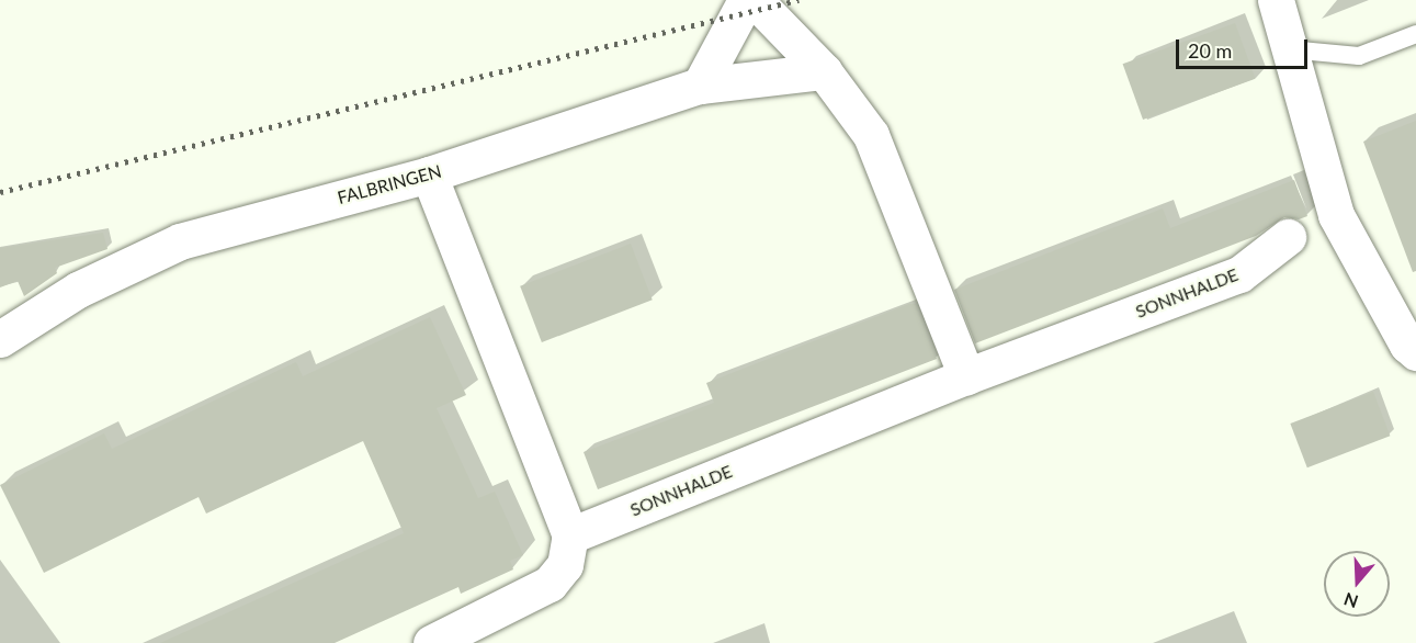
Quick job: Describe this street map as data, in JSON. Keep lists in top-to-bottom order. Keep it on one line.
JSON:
{"streets":{"street":["FALBRINGEN","SONNHALDE"]},"scale_bar":"20 m","north":"bottom"}
